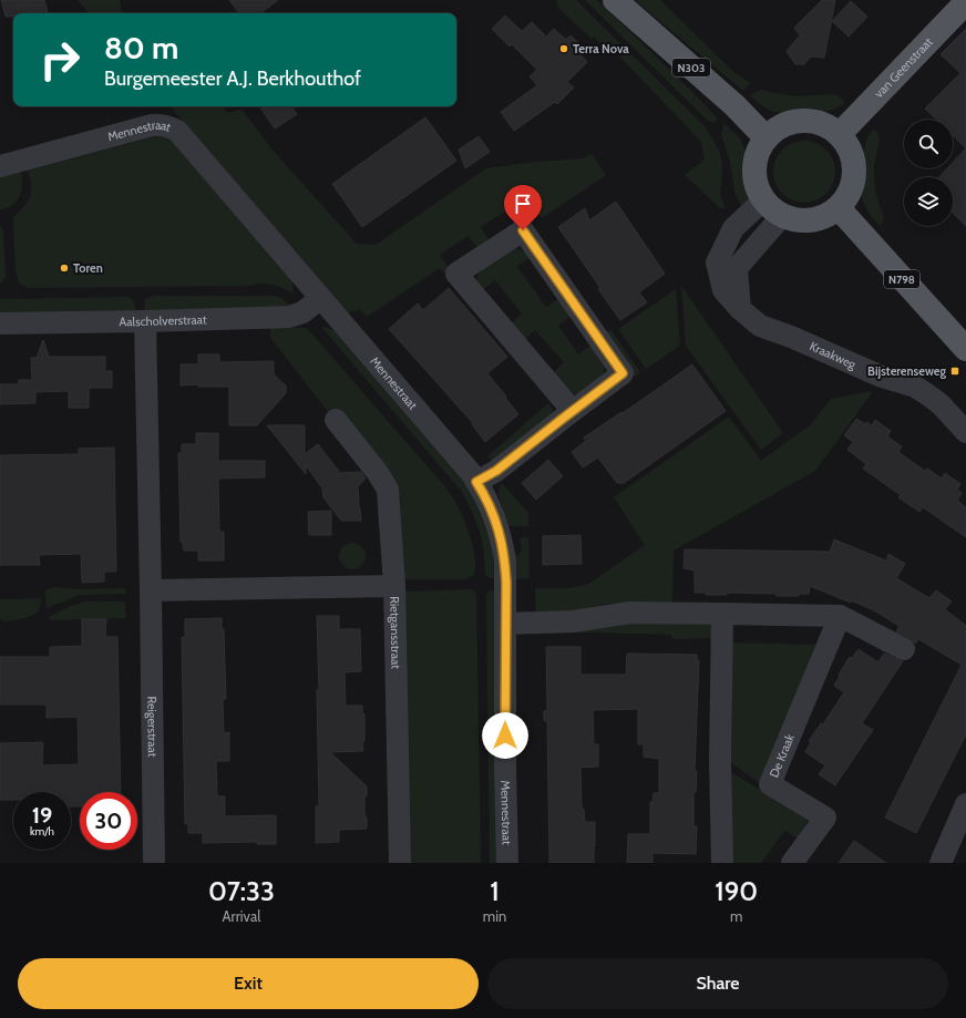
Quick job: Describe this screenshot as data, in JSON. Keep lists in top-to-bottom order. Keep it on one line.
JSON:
{"streets":{"main road":["N303","van Geenstraat","N798"],"street":["Mennestraat","Aalscholverstraat","Kraakweg","Rietgansstraat","Reigerstraat","De Kraak"]},"crossings":[["N303","van Geenstraat"],["N303","N798"],["N303","Kraakweg"],["van Geenstraat","N798"],["van Geenstraat","Kraakweg"],["Mennestraat","Aalscholverstraat"],["N798","Kraakweg"],["Aalscholverstraat","Reigerstraat"]],"places":{"other":["Terra Nova","Toren"],"transit":["Bijsterenseweg"]},"page":{"turn":["80 m","Burgemeester A.J. Berkhouthof"],"speed":"19 km/h","limit":"30","eta":["07:33","Arrival","1","min","190","m"],"buttons":["Exit","Share"]}}
